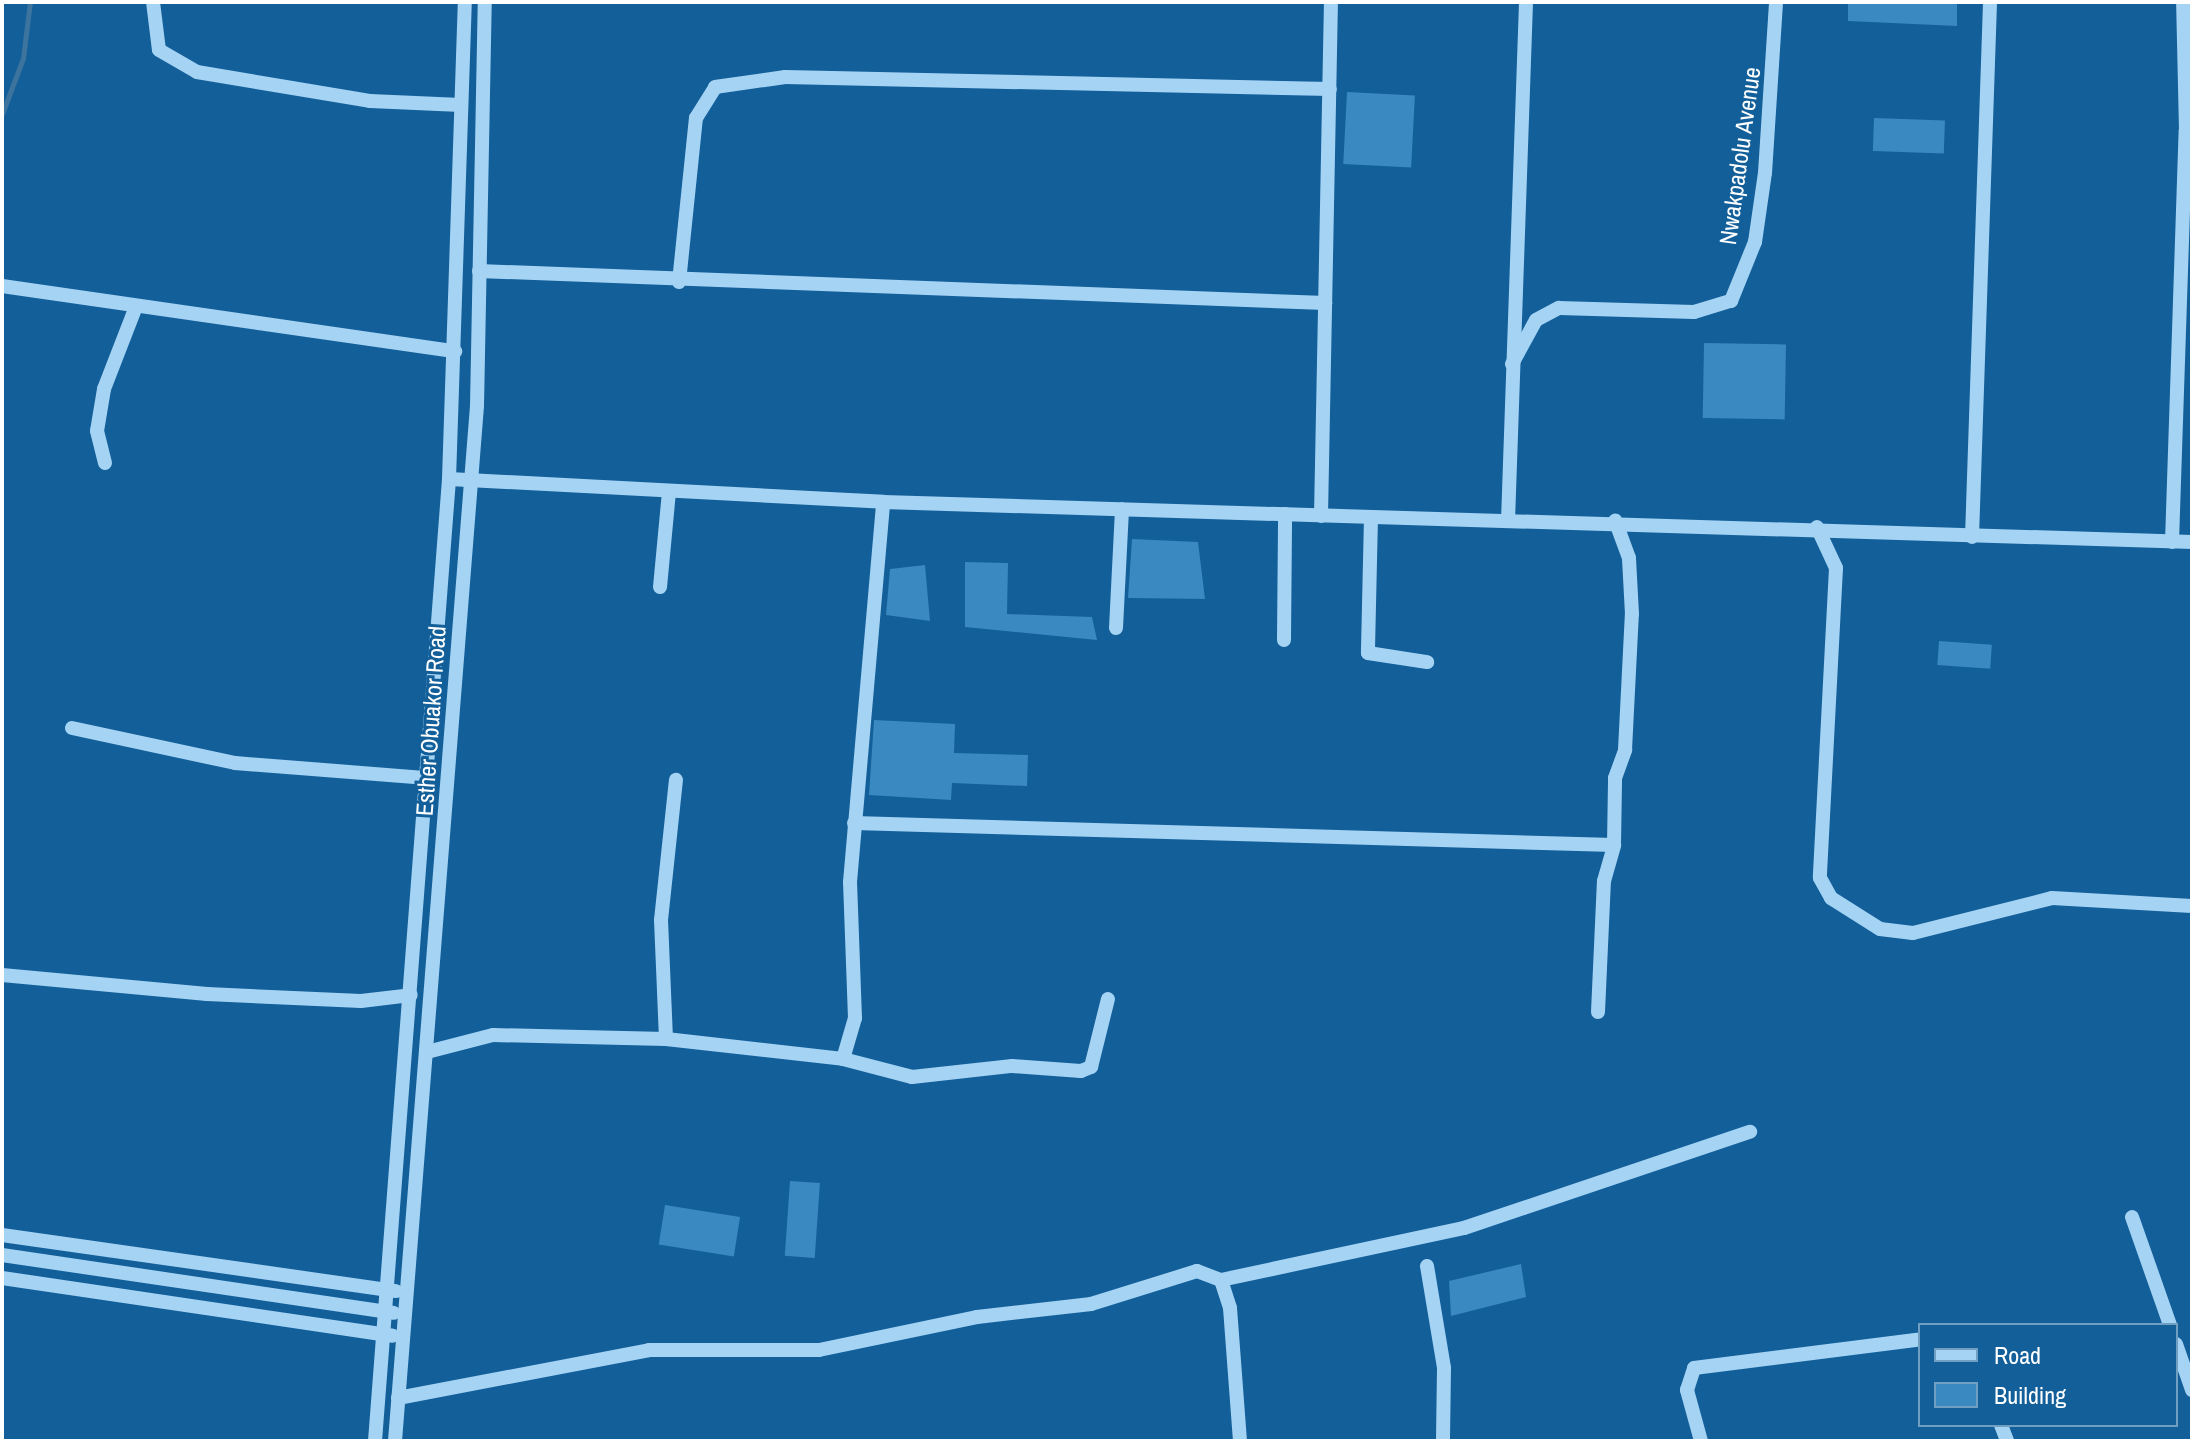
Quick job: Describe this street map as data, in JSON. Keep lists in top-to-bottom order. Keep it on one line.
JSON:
{"streets":{"street":["Nwakpadolu Avenue","Esther Obuakor Road"]},"legend":["Road","Building"]}
